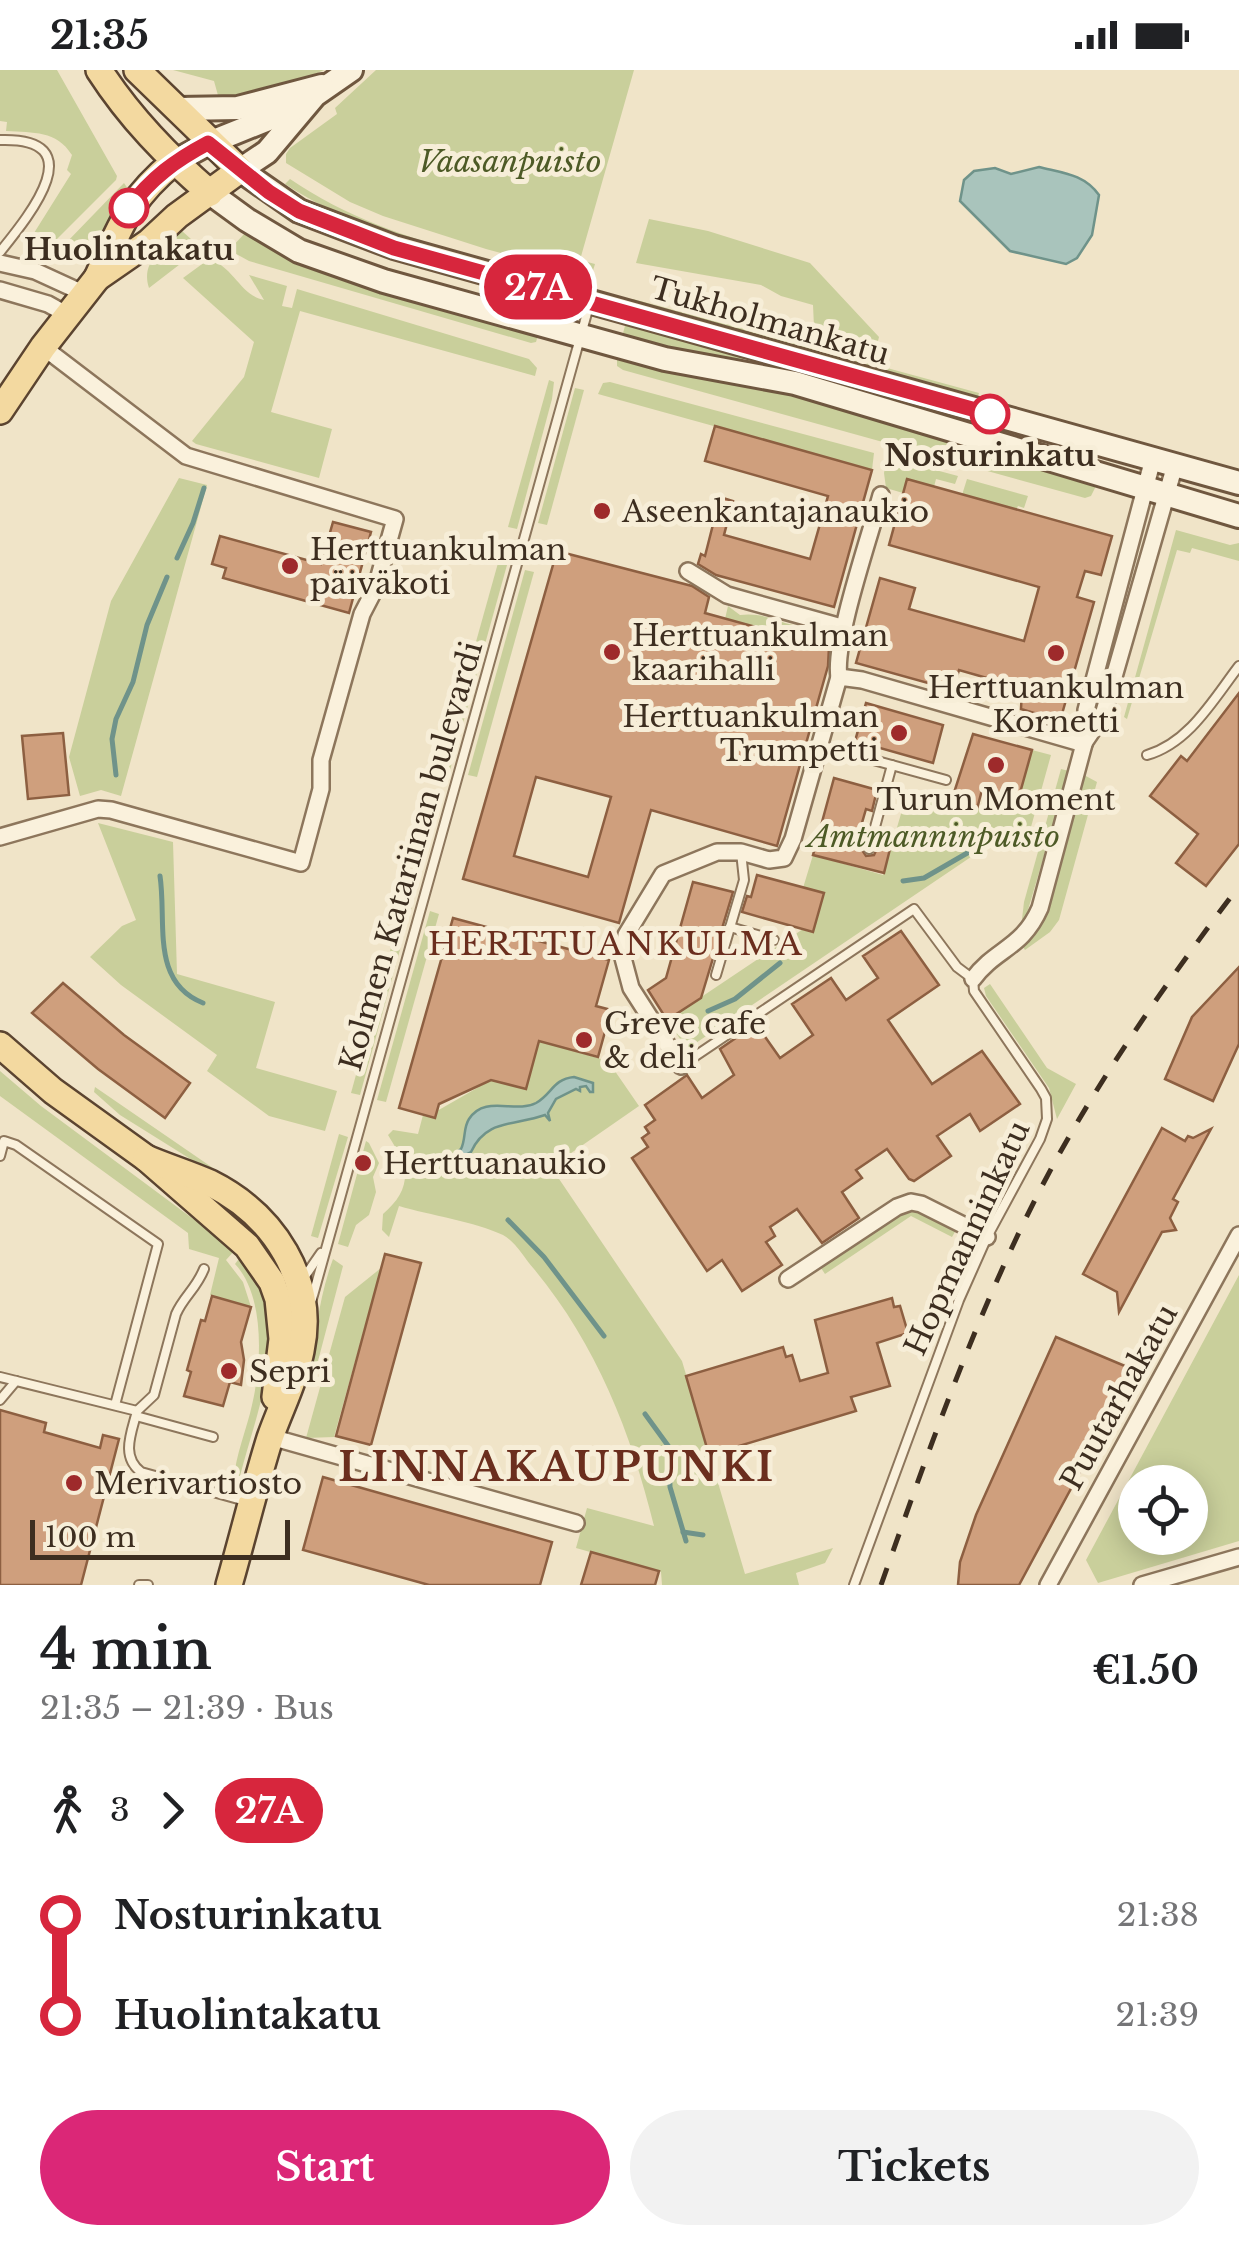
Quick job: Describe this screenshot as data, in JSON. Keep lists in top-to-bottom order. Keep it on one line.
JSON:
{"streets":{"main road":["Tukholmankatu"],"street":["Puutarhakatu"],"lane":["Kolmen Katariinan bulevardi","Hopmanninkatu"]},"crossings":[["Tukholmankatu","Kolmen Katariinan bulevardi"]],"districts":["HERTTUANKULMA","LINNAKAUPUNKI"],"parks":["Vaasanpuisto","Amtmanninpuisto"],"places":["Huolintakatu","Nosturinkatu","Aseenkantajanaukio","Herttuankulman päiväkoti","Herttuankulman kaarihalli","Herttuankulman Kornetti","Herttuankulman Trumpetti","Turun Moment","Greve cafe & deli","Herttuanaukio","Sepri","Merivartiosto"],"lines":["bus line 27A"],"scale_bar":"100 m","page":{"status":"21:35","on_map":"27A","scale":"100 m","heading":["4 min","21:35 – 21:39 · Bus","€1.50"],"legs":["3","27A"],"list":[{"name":"Nosturinkatu","value":"21:38"},{"name":"Huolintakatu","value":"21:39"}],"buttons":["Start","Tickets"]}}
